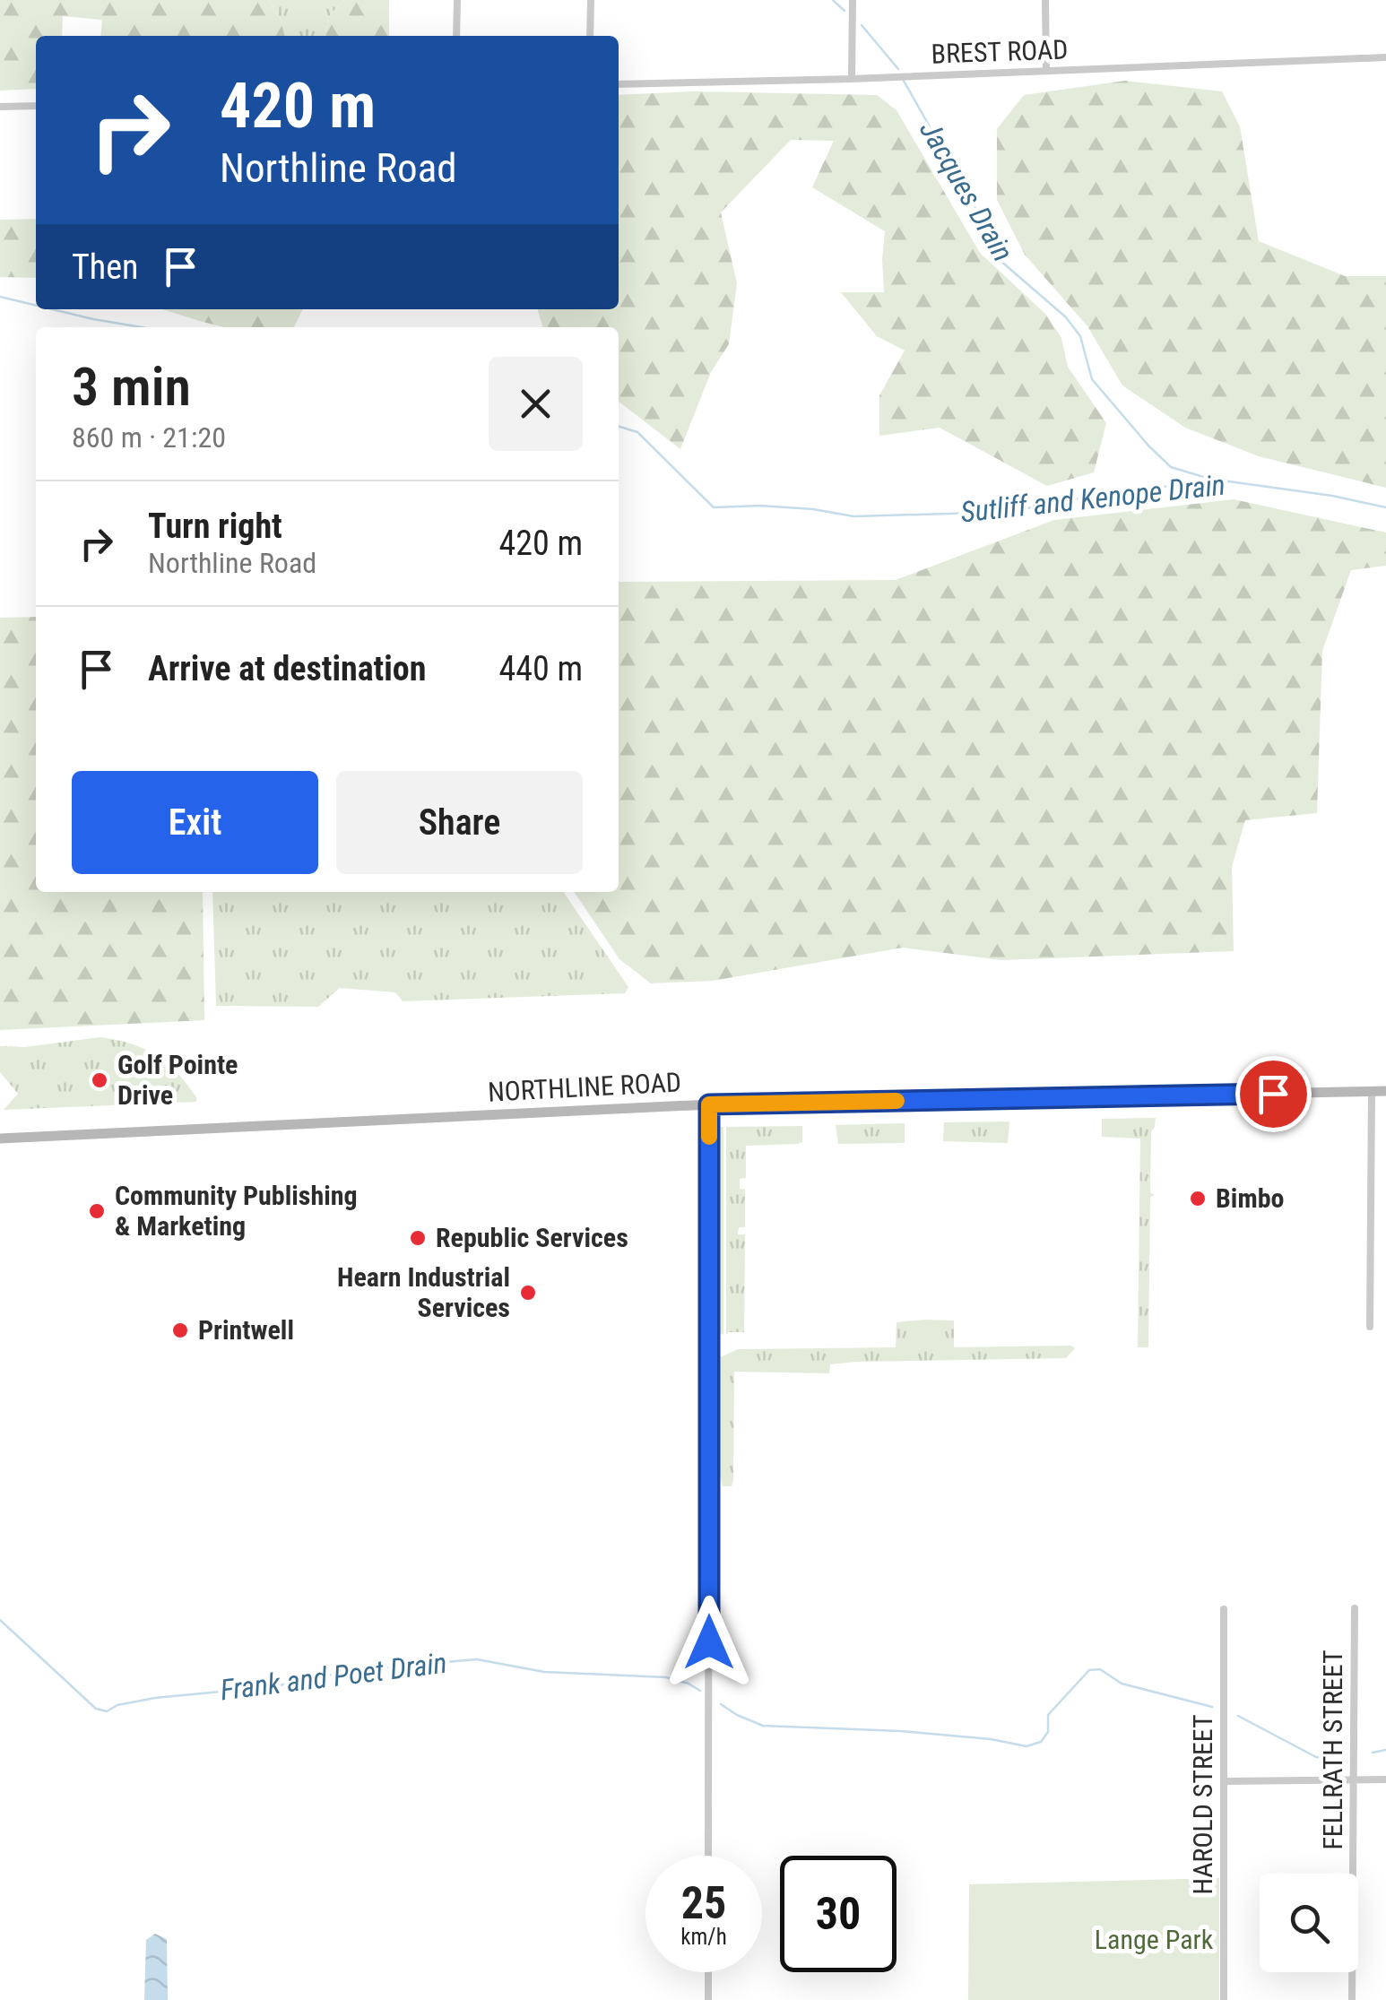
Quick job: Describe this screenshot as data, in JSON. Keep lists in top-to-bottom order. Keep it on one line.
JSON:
{"streets":{"main road":["NORTHLINE ROAD"],"street":["BREST ROAD","FELLRATH STREET","HAROLD STREET"]},"water":["Jacques Drain","Sutliff and Kenope Drain","Frank and Poet Drain"],"parks":["Lange Park"],"places":["Golf Pointe Drive","Bimbo","Community Publishing & Marketing","Republic Services","Hearn Industrial Services","Printwell"],"page":{"turn":["420 m","Northline Road"],"then":"Then","heading":["3 min","860 m · 21:20"],"list":[{"name":"Turn right","note":"Northline Road","value":"420 m"},{"name":"Arrive at destination","value":"440 m"}],"buttons":["Exit","Share"],"speed":"25 km/h","limit":"30"}}
